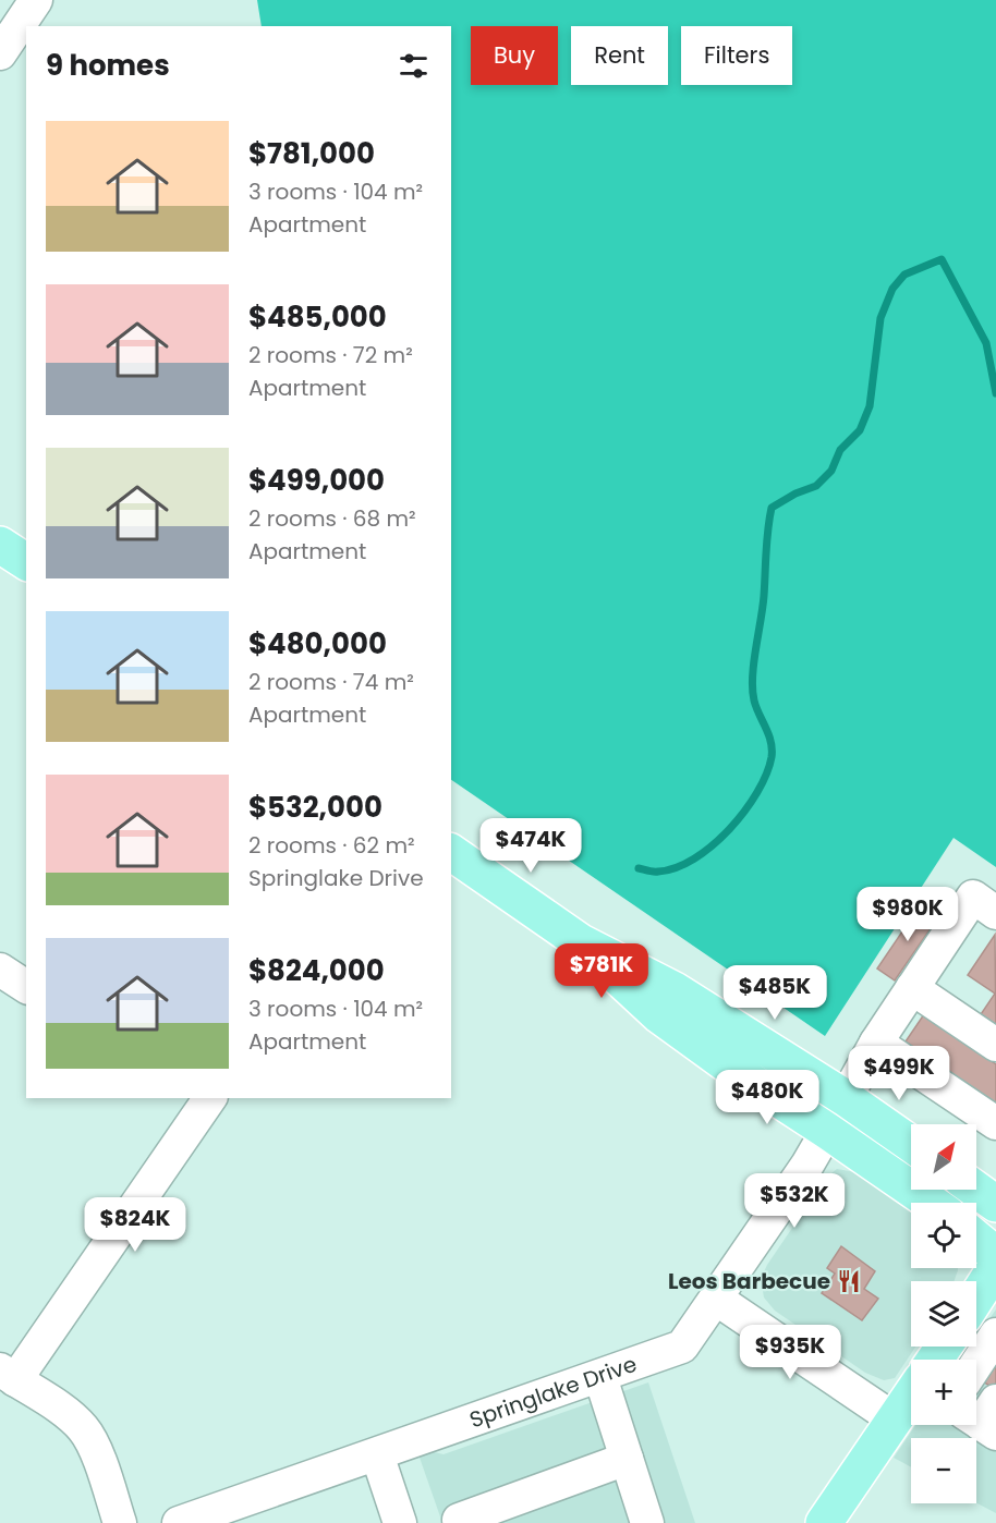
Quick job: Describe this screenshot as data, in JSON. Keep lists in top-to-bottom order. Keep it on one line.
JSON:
{"streets":{"street":["Springlake Drive"]},"places":{"restaurant":["Leos Barbecue"]},"north":"top right","page":{"chip":["Buy","Rent","Filters"],"heading":"9 homes","list":[{"name":"$781,000","note":"3 rooms · 104 m² · Apartment"},{"name":"$485,000","note":"2 rooms · 72 m² · Apartment"},{"name":"$499,000","note":"2 rooms · 68 m² · Apartment"},{"name":"$480,000","note":"2 rooms · 74 m² · Apartment"},{"name":"$532,000","note":"2 rooms · 62 m² · Springlake Drive"},{"name":"$824,000","note":"3 rooms · 104 m² · Apartment"}],"price":["$474K","$980K","$781K","$485K","$499K","$480K","$532K","$824K","$935K"],"map_buttons":["+","−"]}}
